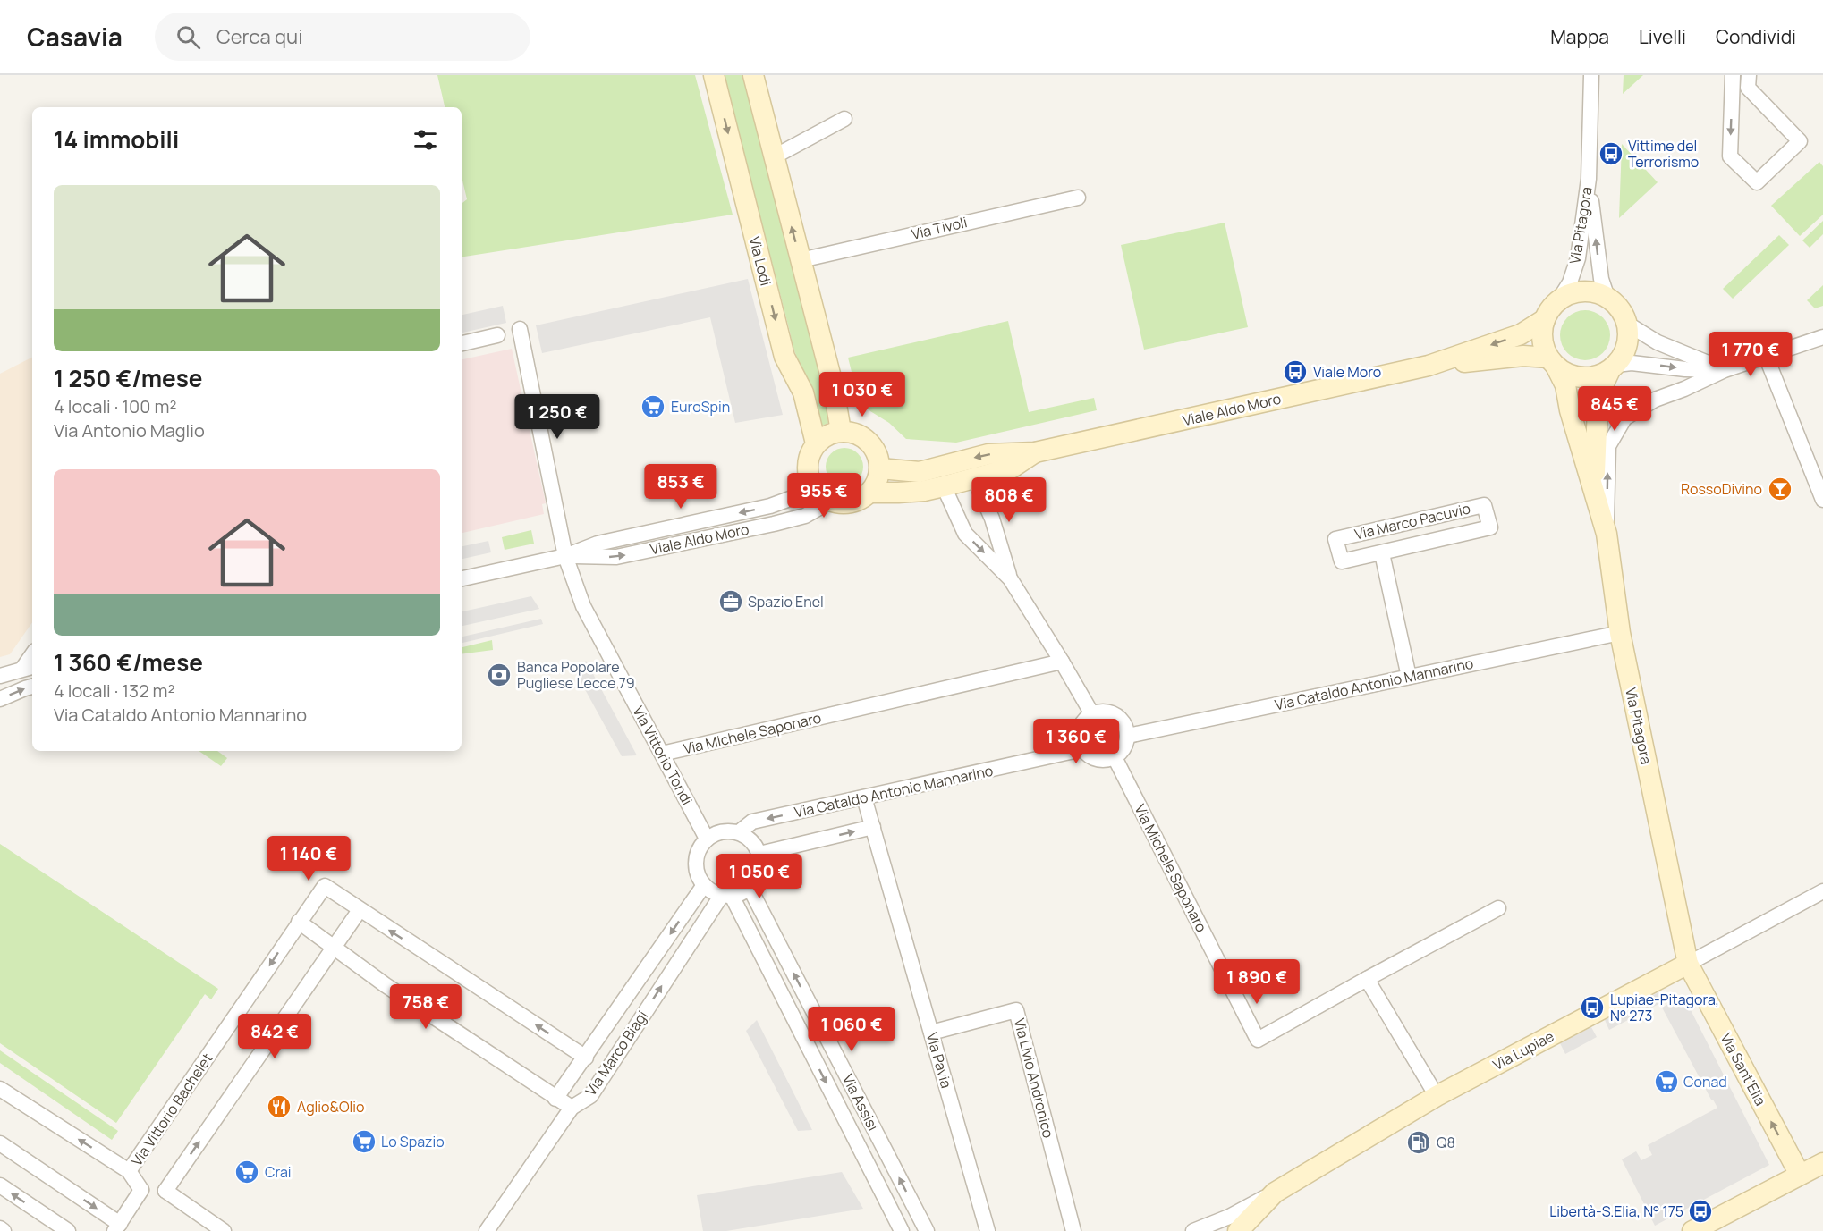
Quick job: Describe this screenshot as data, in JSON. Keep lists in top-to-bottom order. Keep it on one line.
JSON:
{"streets":{"street":["Via Pitagora","Via Tivoli","Via Lodi","Viale Aldo Moro","Via Marco Pacuvio","Via Cataldo Antonio Mannarino","Via Michele Saponaro","Via Vittorio Tondi","Via Lupiae","Via Marco Biagi","Via Pavia","Via Sant'Elia","Via Livio Andronico","Via Assisi","Via Vittorio Bachelet"]},"crossings":[["Via Pitagora","Viale Aldo Moro"],["Via Pitagora","Via Cataldo Antonio Mannarino"],["Via Pitagora","Via Lupiae"],["Via Pitagora","Via Sant'Elia"],["Via Lodi","Viale Aldo Moro"],["Viale Aldo Moro","Via Vittorio Tondi"],["Via Marco Pacuvio","Via Cataldo Antonio Mannarino"],["Via Cataldo Antonio Mannarino","Via Michele Saponaro"],["Via Cataldo Antonio Mannarino","Via Vittorio Tondi"],["Via Cataldo Antonio Mannarino","Via Marco Biagi"],["Via Cataldo Antonio Mannarino","Via Pavia"],["Via Cataldo Antonio Mannarino","Via Assisi"],["Via Michele Saponaro","Via Vittorio Tondi"],["Via Vittorio Tondi","Via Marco Biagi"],["Via Vittorio Tondi","Via Assisi"],["Via Lupiae","Via Sant'Elia"],["Via Marco Biagi","Via Assisi"],["Via Marco Biagi","Via Vittorio Bachelet"],["Via Pavia","Via Livio Andronico"]],"one_way":["Via Sant'Elia"],"places":{"bus stop":["Vittime del Terrorismo","Viale Moro","Lupiae-Pitagora, N° 273","Libertà-S.Elia, N° 175"],"supermarket":["EuroSpin","Conad","Lo Spazio","Crai"],"bar":["RossoDivino"],"office":["Spazio Enel"],"bank":["Banca Popolare Pugliese Lecce 79"],"restaurant":["Aglio&Olio"],"fuel station":["Q8"]},"page":{"header":"Casavia","search":"Cerca qui","nav":["Mappa","Livelli","Condividi"],"heading":"14 immobili","list":[{"name":"1 250 €/mese","note":"4 locali · 100 m² · Via Antonio Maglio"},{"name":"1 360 €/mese","note":"4 locali · 132 m² · Via Cataldo Antonio Mannarino"}],"price":["1 770 €","1 030 €","845 €","1 250 €","853 €","955 €","808 €","1 360 €","1 140 €","1 050 €","1 890 €","758 €","1 060 €","842 €"]}}
